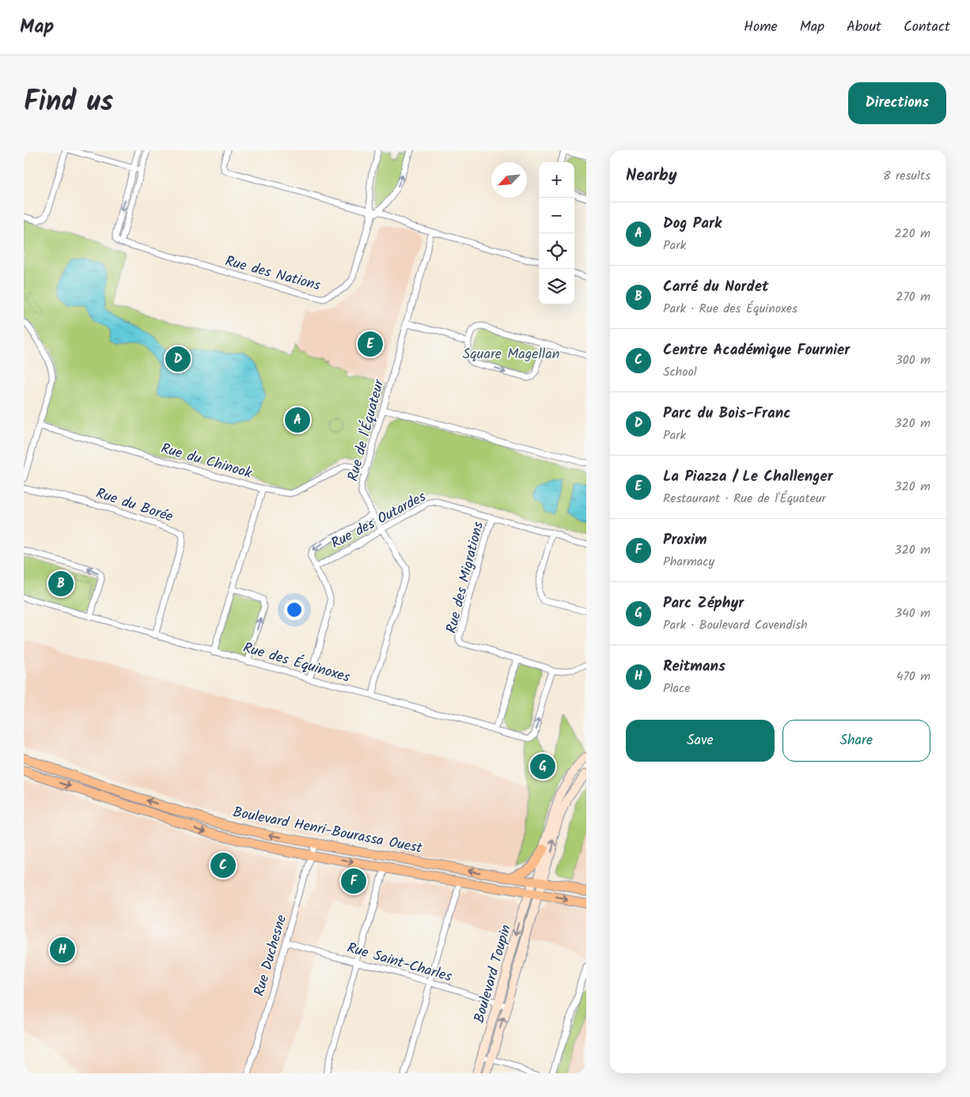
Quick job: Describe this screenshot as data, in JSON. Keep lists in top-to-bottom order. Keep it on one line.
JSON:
{"streets":{"main road":["Boulevard Henri-Bourassa Ouest"],"street":["Rue des Nations","Rue de l'Équateur","Rue du Chinook","Rue du Borée","Rue des Outardes","Rue des Migrations","Rue des Équinoxes","Rue Duchesne","Rue Saint-Charles","Boulevard Toupin"]},"crossings":[["Rue de l'Équateur","Rue du Chinook"],["Rue de l'Équateur","Rue des Outardes"],["Rue de l'Équateur","Rue des Équinoxes"],["Rue du Borée","Rue des Équinoxes"],["Rue des Outardes","Rue des Migrations"],["Rue des Migrations","Rue des Équinoxes"],["Boulevard Henri-Bourassa Ouest","Rue Duchesne"],["Boulevard Henri-Bourassa Ouest","Boulevard Toupin"],["Rue Duchesne","Rue Saint-Charles"],["Rue Saint-Charles","Boulevard Toupin"]],"parks":["Square Magellan"],"north":"bottom left","page":{"header":"Map","nav":["Home","Map","About","Contact"],"title":"Find us","buttons":["Directions",["Save","Share"]],"heading":["Nearby","8 results"],"map_buttons":["+","−"],"list":[{"mark":"A","name":"Dog Park","note":"Park","value":"220 m"},{"mark":"B","name":"Carré du Nordet","note":"Park · Rue des Équinoxes","value":"270 m"},{"mark":"C","name":"Centre Académique Fournier","note":"School","value":"300 m"},{"mark":"D","name":"Parc du Bois-Franc","note":"Park","value":"320 m"},{"mark":"E","name":"La Piazza / Le Challenger","note":"Restaurant · Rue de l'Équateur","value":"320 m"},{"mark":"F","name":"Proxim","note":"Pharmacy","value":"320 m"},{"mark":"G","name":"Parc Zéphyr","note":"Park · Boulevard Cavendish","value":"340 m"},{"mark":"H","name":"Reitmans","note":"Place","value":"470 m"}],"pins":["E","D","A","B","G","C","F","H"]}}
